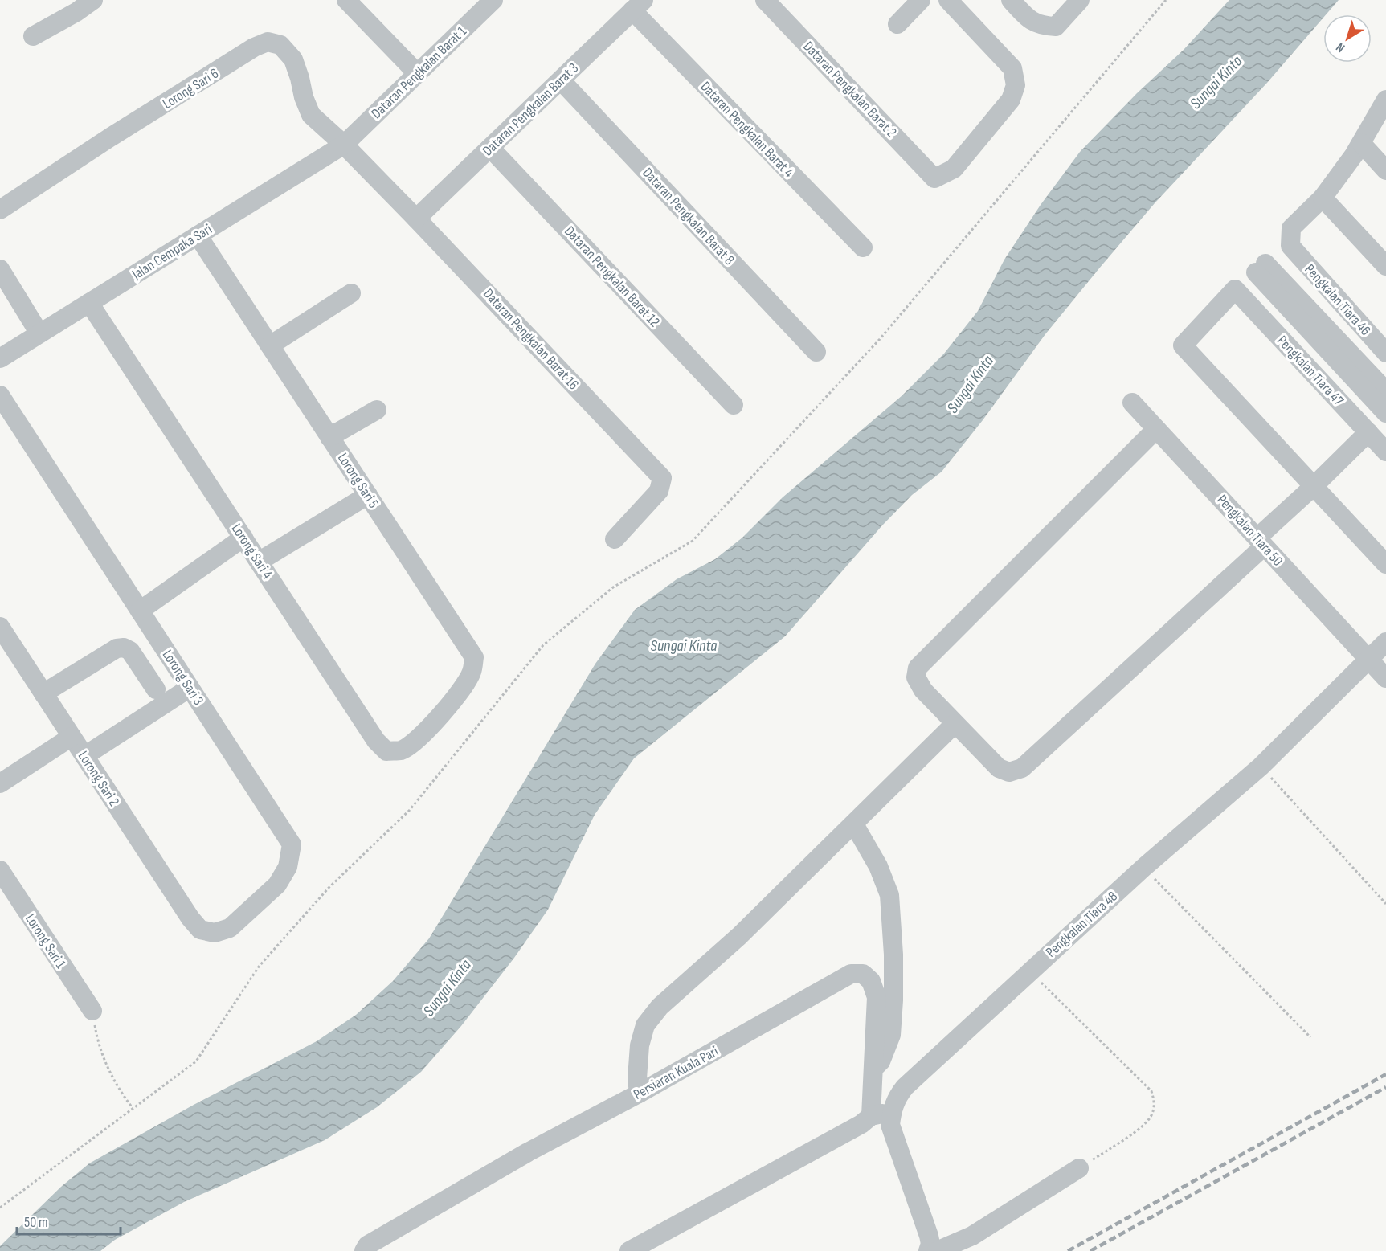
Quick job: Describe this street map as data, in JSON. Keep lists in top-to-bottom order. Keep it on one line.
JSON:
{"streets":{"street":["Dataran Pengkalan Barat 1","Lorong Sari 6","Dataran Pengkalan Barat 2","Dataran Pengkalan Barat 3","Dataran Pengkalan Barat 4","Dataran Pengkalan Barat 8","Jalan Cempaka Sari","Dataran Pengkalan Barat 12","Pengkalan Tiara 46","Dataran Pengkalan Barat 16","Pengkalan Tiara 47","Lorong Sari 5","Pengkalan Tiara 50","Lorong Sari 4","Lorong Sari 3","Lorong Sari 2","Pengkalan Tiara 48","Lorong Sari 1","Persiaran Kuala Pari"]},"crossings":[["Dataran Pengkalan Barat 1","Lorong Sari 6"],["Dataran Pengkalan Barat 1","Jalan Cempaka Sari"],["Dataran Pengkalan Barat 1","Dataran Pengkalan Barat 16"],["Lorong Sari 6","Jalan Cempaka Sari"],["Lorong Sari 6","Dataran Pengkalan Barat 16"],["Dataran Pengkalan Barat 3","Dataran Pengkalan Barat 4"],["Dataran Pengkalan Barat 3","Dataran Pengkalan Barat 8"],["Dataran Pengkalan Barat 3","Dataran Pengkalan Barat 12"],["Dataran Pengkalan Barat 3","Dataran Pengkalan Barat 16"],["Jalan Cempaka Sari","Dataran Pengkalan Barat 16"],["Jalan Cempaka Sari","Lorong Sari 5"],["Jalan Cempaka Sari","Lorong Sari 4"],["Lorong Sari 5","Lorong Sari 4"],["Pengkalan Tiara 50","Pengkalan Tiara 48"],["Lorong Sari 3","Lorong Sari 2"]],"water":["Sungai Kinta"],"scale_bar":"50 m","north":"bottom left"}
